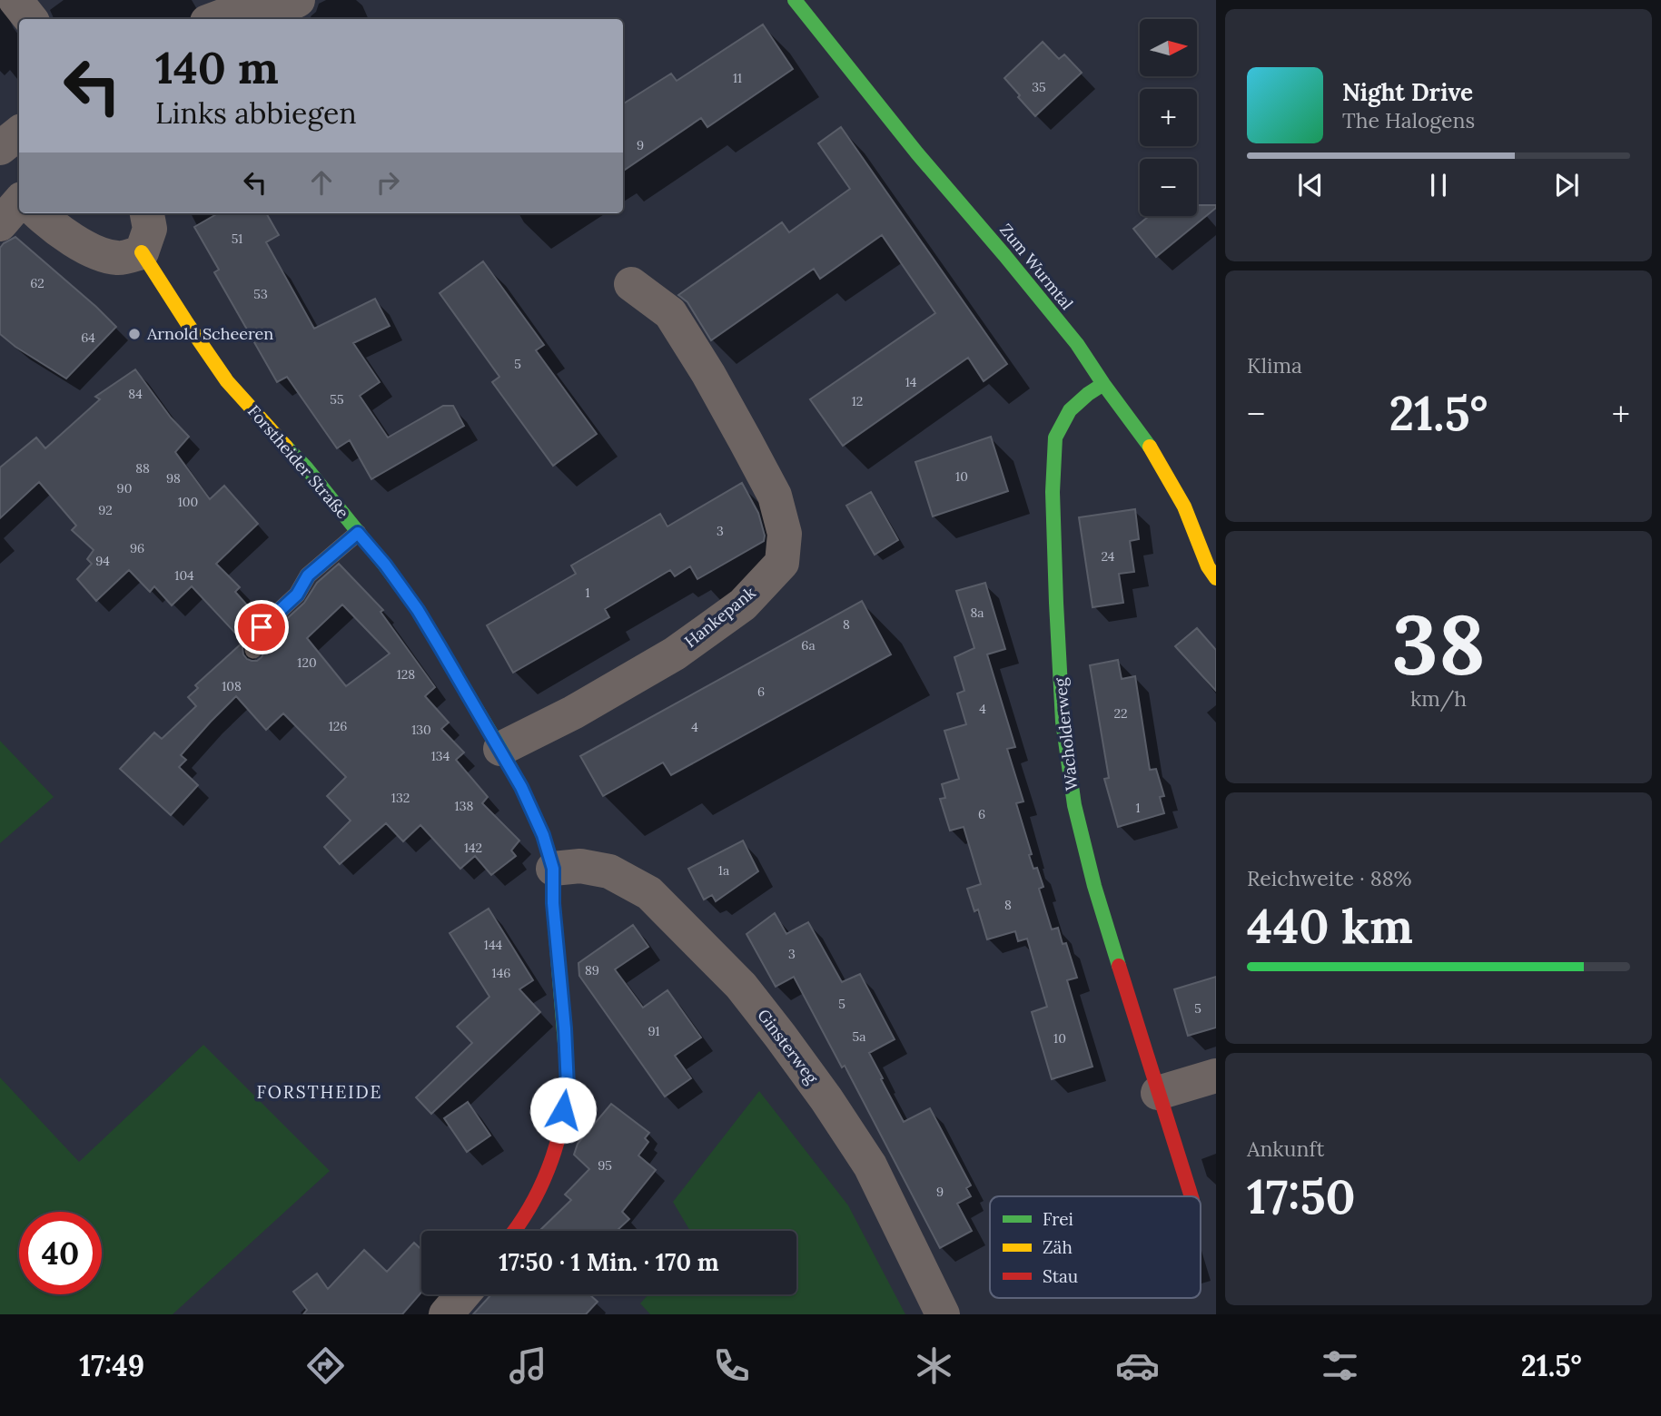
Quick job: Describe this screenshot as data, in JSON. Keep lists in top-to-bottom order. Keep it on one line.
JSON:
{"streets":{"street":["Zum Wurmtal","Forstheider Straße","Hankepank","Wacholderweg","Ginsterweg"]},"crossings":[["Zum Wurmtal","Wacholderweg"],["Forstheider Straße","Hankepank"],["Forstheider Straße","Ginsterweg"]],"districts":["FORSTHEIDE"],"places":["Arnold Scheeren"],"house_numbers":["11","35","9","51","62","53","64","5","14","84","55","12","88","10","98","90","100","92","3","96","24","94","104","1","8a","8","6a","120","128","108","6","4","22","126","4","130","134","132","138","1","6","142","1a","8","144","3","89","146","5","5","91","5a","10","95","9"],"legend":["Frei","Zäh","Stau"],"north":"right","page":{"map_buttons":["+","−"],"turn":["140 m","Links abbiegen"],"song":["Night Drive","The Halogens"],"tile":["Klima",["38","km/h"],["Reichweite · 88%","440 km"],["Ankunft","17:50"]],"heat":["−","21.5°","+"],"limit":"40","trip":"17:50 · 1 Min. · 170 m","tabs":["17:49","21.5°"]}}
